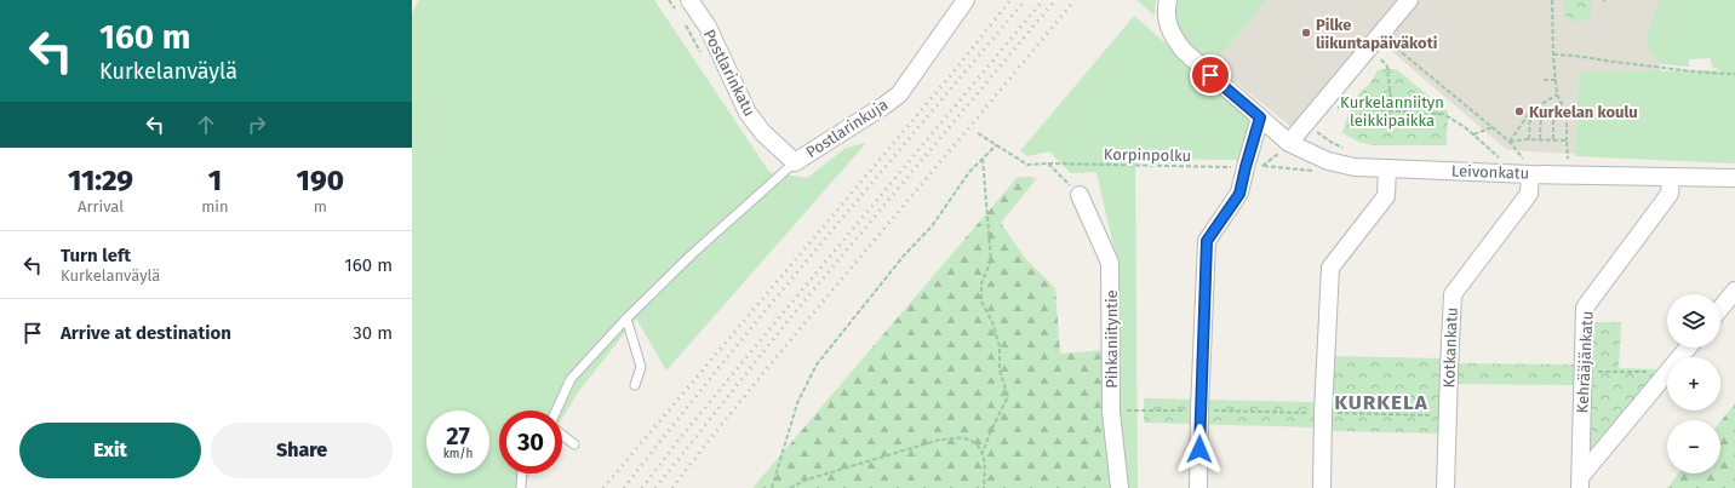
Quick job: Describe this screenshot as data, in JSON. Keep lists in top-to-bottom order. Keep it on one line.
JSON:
{"streets":{"street":["Postlarinkatu","Postlarinkuja","Leivonkatu","Pihkaniityntie","Kotkankatu","Kehrääjänkatu"],"path":["Korpinpolku"]},"crossings":[["Postlarinkatu","Postlarinkuja"],["Korpinpolku","Leivonkatu"],["Leivonkatu","Kotkankatu"],["Leivonkatu","Kehrääjänkatu"]],"districts":["KURKELA"],"parks":["Kurkelanniityn leikkipaikka"],"places":["Pilke liikuntapäiväkoti","Kurkelan koulu"],"page":{"turn":["160 m","Kurkelanväylä"],"eta":["11:29","Arrival","1","min","190","m"],"list":[{"name":"Turn left","note":"Kurkelanväylä","value":"160 m"},{"name":"Arrive at destination","value":"30 m"}],"map_buttons":["+","−"],"speed":"27 km/h","limit":"30","buttons":["Exit","Share"]}}
